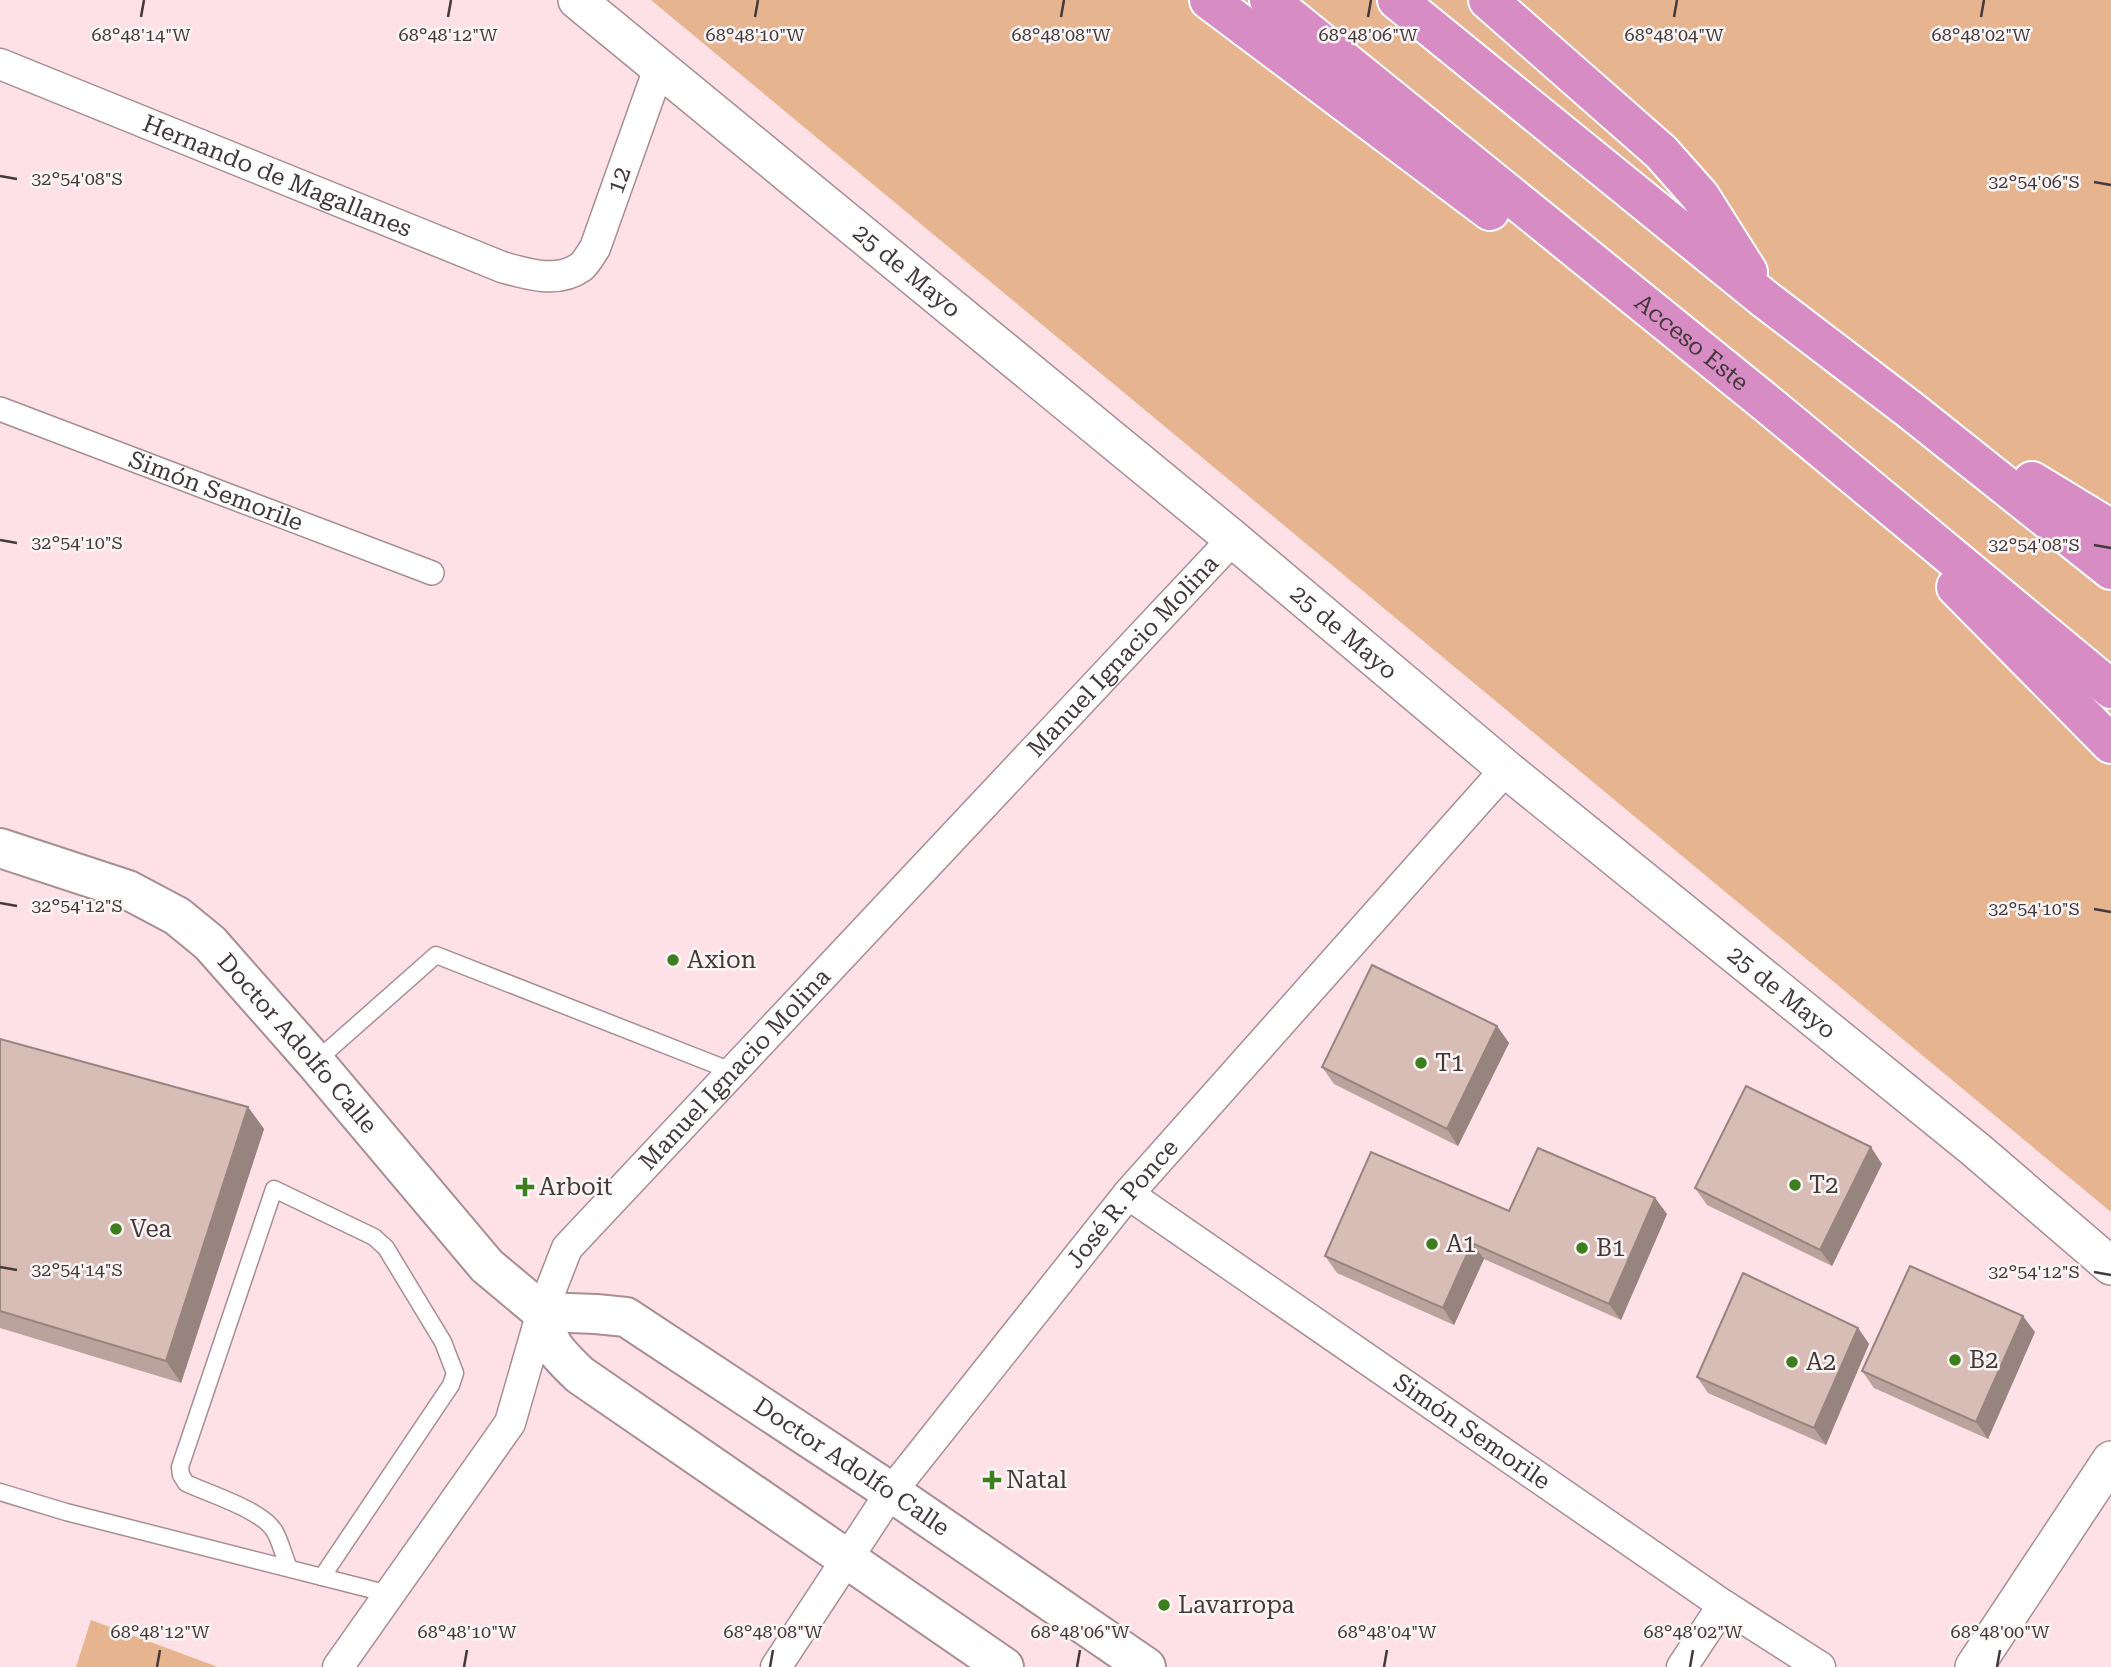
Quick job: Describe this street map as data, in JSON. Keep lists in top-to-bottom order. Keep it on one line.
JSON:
{"streets":{"highway":["Acceso Este"],"main road":["Doctor Adolfo Calle"],"street":["Hernando de Magallanes","12","25 de Mayo","Simón Semorile","Manuel Ignacio Molina","José R. Ponce"]},"crossings":[["Hernando de Magallanes","12"],["12","25 de Mayo"],["25 de Mayo","Manuel Ignacio Molina"],["25 de Mayo","José R. Ponce"],["Simón Semorile","José R. Ponce"],["Manuel Ignacio Molina","Doctor Adolfo Calle"],["Doctor Adolfo Calle","José R. Ponce"]],"places":{"other":["Axion","T1","T2","Vea","A1","B1","B2","A2","Lavarropa"],"health":["Arboit","Natal"]},"coordinates":["68°48'12\"W","68°48'10\"W","68°48'08\"W","68°48'06\"W","68°48'04\"W","68°48'02\"W","68°48'14\"W","32°54'08\"S","32°54'06\"S","32°54'10\"S","32°54'12\"S","32°54'14\"S","68°48'00\"W"]}
